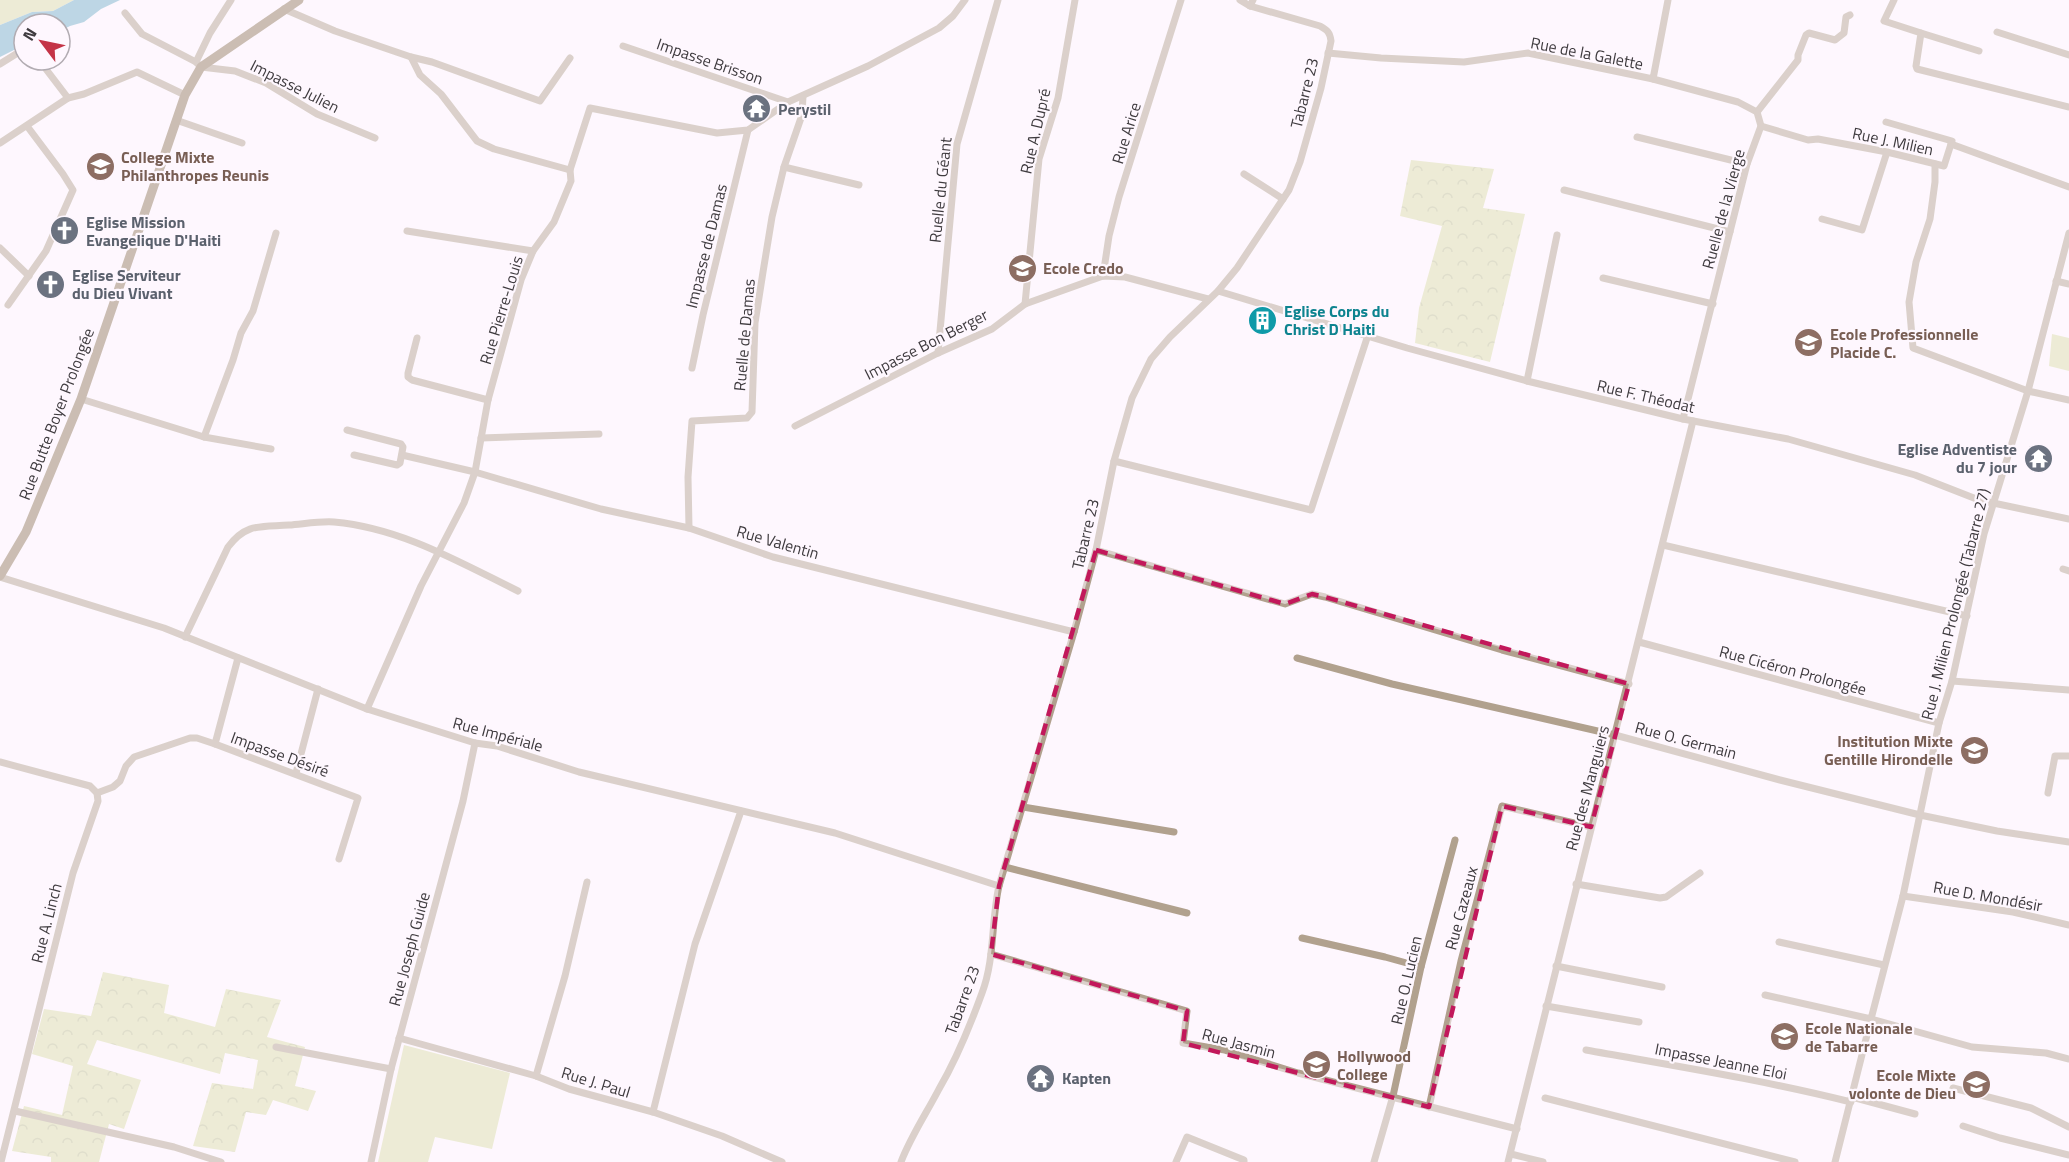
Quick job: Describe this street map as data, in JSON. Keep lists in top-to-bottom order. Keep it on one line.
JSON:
{"streets":{"street":["Rue de la Galette","Impasse Brisson","Impasse Julien","Tabarre 23","Rue A. Dupré","Rue Arice","Rue J. Milien","Ruelle du Géant","Ruelle de la Vierge","Impasse de Damas","Rue Pierre-Louis","Ruelle de Damas","Impasse Bon Berger","Rue F. Théodat","Rue Butte Boyer Prolongée","Rue Valentin","Rue J. Milien Prolongée (Tabarre 27)","Rue Cicéron Prolongée","Rue Impériale","Rue O. Germain","Impasse Désiré","Rue des Manguiers","Rue D. Mondésir","Rue Cazeaux","Rue A. Linch","Rue Joseph Guide","Rue O. Lucien","Rue Jasmin","Impasse Jeanne Eloi","Rue J. Paul"]},"crossings":[["Rue de la Galette","Tabarre 23"],["Impasse Brisson","Rue Pierre-Louis"],["Impasse Julien","Rue Butte Boyer Prolongée"],["Tabarre 23","Impasse Bon Berger"],["Tabarre 23","Rue F. Théodat"],["Tabarre 23","Rue Valentin"],["Tabarre 23","Rue Impériale"],["Tabarre 23","Rue Jasmin"],["Rue A. Dupré","Impasse Bon Berger"],["Rue Arice","Impasse Bon Berger"],["Rue J. Milien","Ruelle de la Vierge"],["Ruelle du Géant","Impasse Bon Berger"],["Ruelle de la Vierge","Rue F. Théodat"],["Impasse de Damas","Rue Pierre-Louis"],["Rue Pierre-Louis","Ruelle de Damas"],["Rue Pierre-Louis","Rue Valentin"],["Rue Pierre-Louis","Rue Impériale"],["Ruelle de Damas","Rue Valentin"],["Rue F. Théodat","Rue J. Milien Prolongée (Tabarre 27)"],["Rue F. Théodat","Rue des Manguiers"],["Rue Butte Boyer Prolongée","Rue Impériale"],["Rue J. Milien Prolongée (Tabarre 27)","Rue Cicéron Prolongée"],["Rue J. Milien Prolongée (Tabarre 27)","Rue O. Germain"],["Rue J. Milien Prolongée (Tabarre 27)","Rue D. Mondésir"],["Rue J. Milien Prolongée (Tabarre 27)","Impasse Jeanne Eloi"],["Rue Cicéron Prolongée","Rue des Manguiers"],["Rue Impériale","Impasse Désiré"],["Rue Impériale","Rue Joseph Guide"],["Rue O. Germain","Rue des Manguiers"],["Rue des Manguiers","Rue Cazeaux"],["Rue des Manguiers","Rue Jasmin"],["Rue Cazeaux","Rue Jasmin"],["Rue Joseph Guide","Rue J. Paul"],["Rue O. Lucien","Rue Jasmin"]],"places":{"temple":["Perystil","Eglise Adventiste du 7 jour","Kapten"],"school or university":["College Mixte Philanthropes Reunis","Ecole Credo","Ecole Professionnelle Placide C.","Institution Mixte Gentille Hirondelle","Ecole Nationale de Tabarre","Hollywood College","Ecole Mixte volonte de Dieu"],"church":["Eglise Mission Evangelique D'Haiti","Eglise Serviteur du Dieu Vivant"],"building":["Eglise Corps du Christ D Haiti"]},"north":"top left"}
